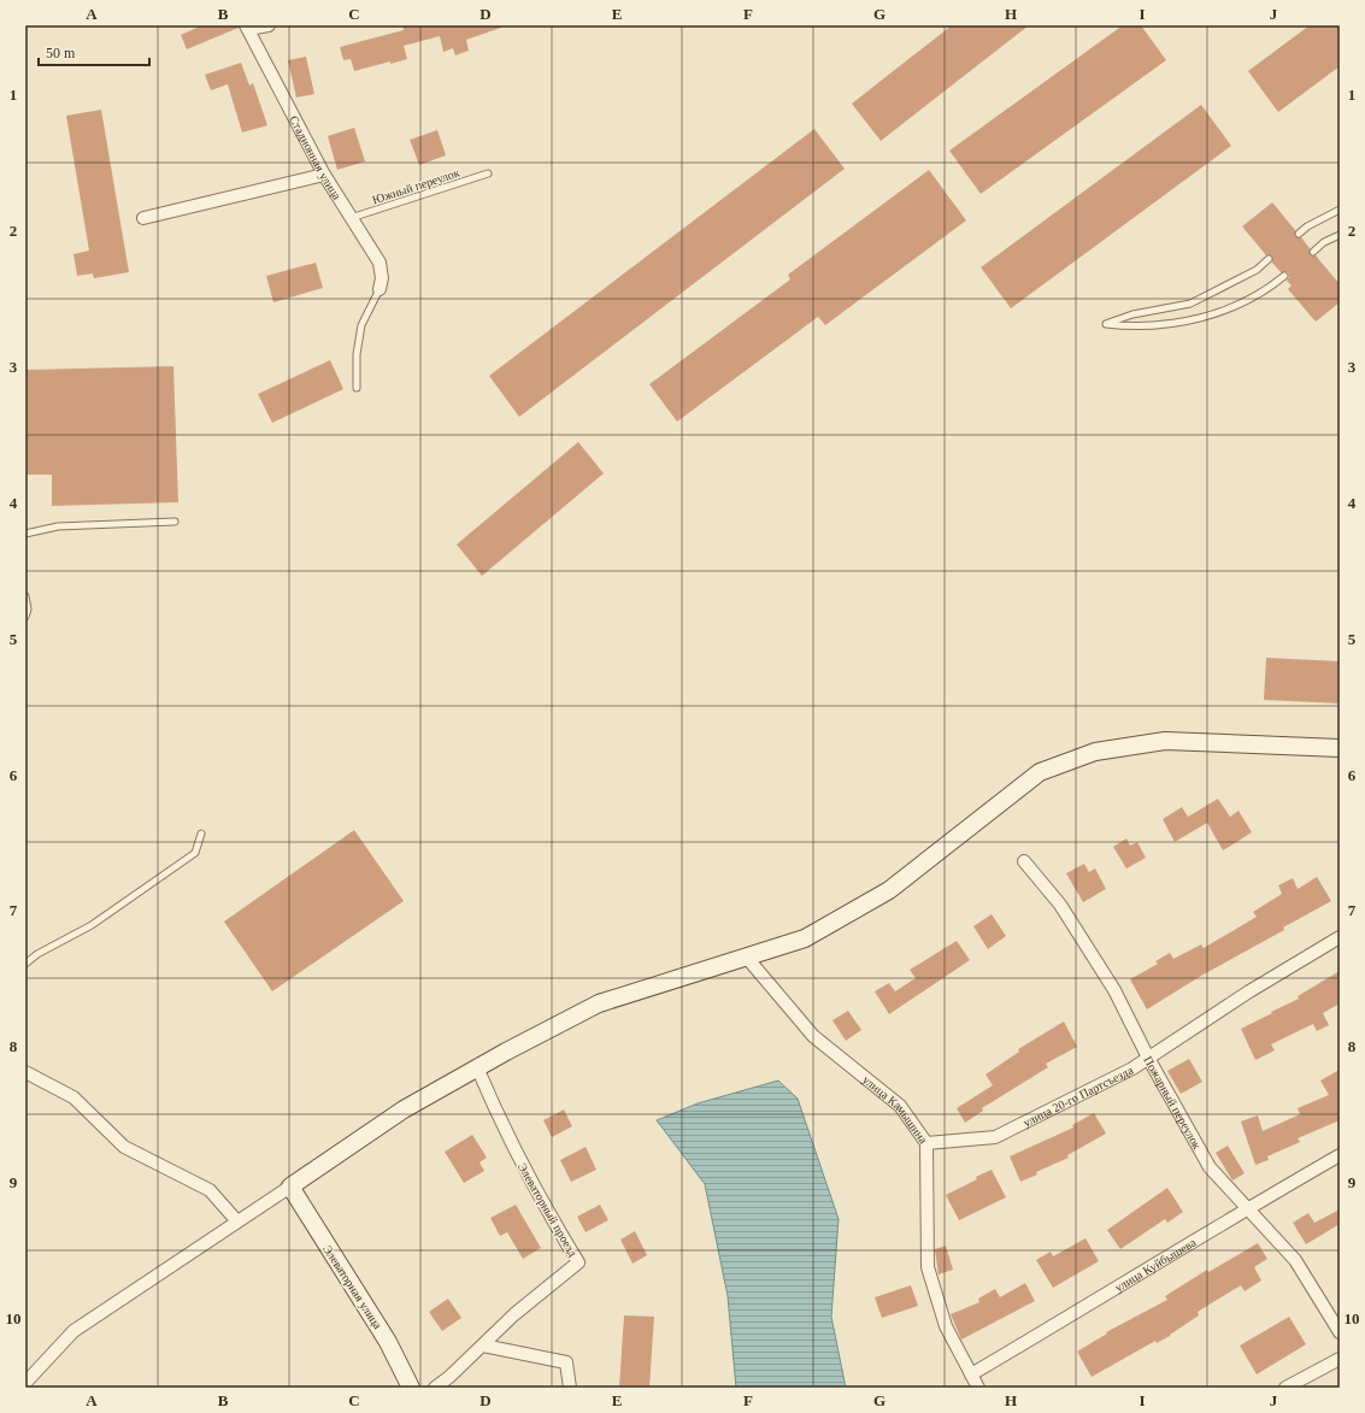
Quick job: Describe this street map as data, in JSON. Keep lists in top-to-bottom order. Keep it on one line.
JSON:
{"streets":{"street":["Стадионная улица","улица 20-го Партсъезда","Пожарный переулок","улица Камышина","Элеваторный проезд","улица Куйбышева","Элеваторная улица"],"lane":["Южный переулок"]},"crossings":[["Стадионная улица","Южный переулок"],["улица 20-го Партсъезда","Пожарный переулок"],["улица 20-го Партсъезда","улица Камышина"],["Пожарный переулок","улица Куйбышева"],["улица Камышина","улица Куйбышева"]],"scale_bar":"50 m","grid":{"columns":["A","B","C","D","E","F","G","H","I","J"],"rows":["1","2","3","4","5","6","7","8","9","10"]}}
